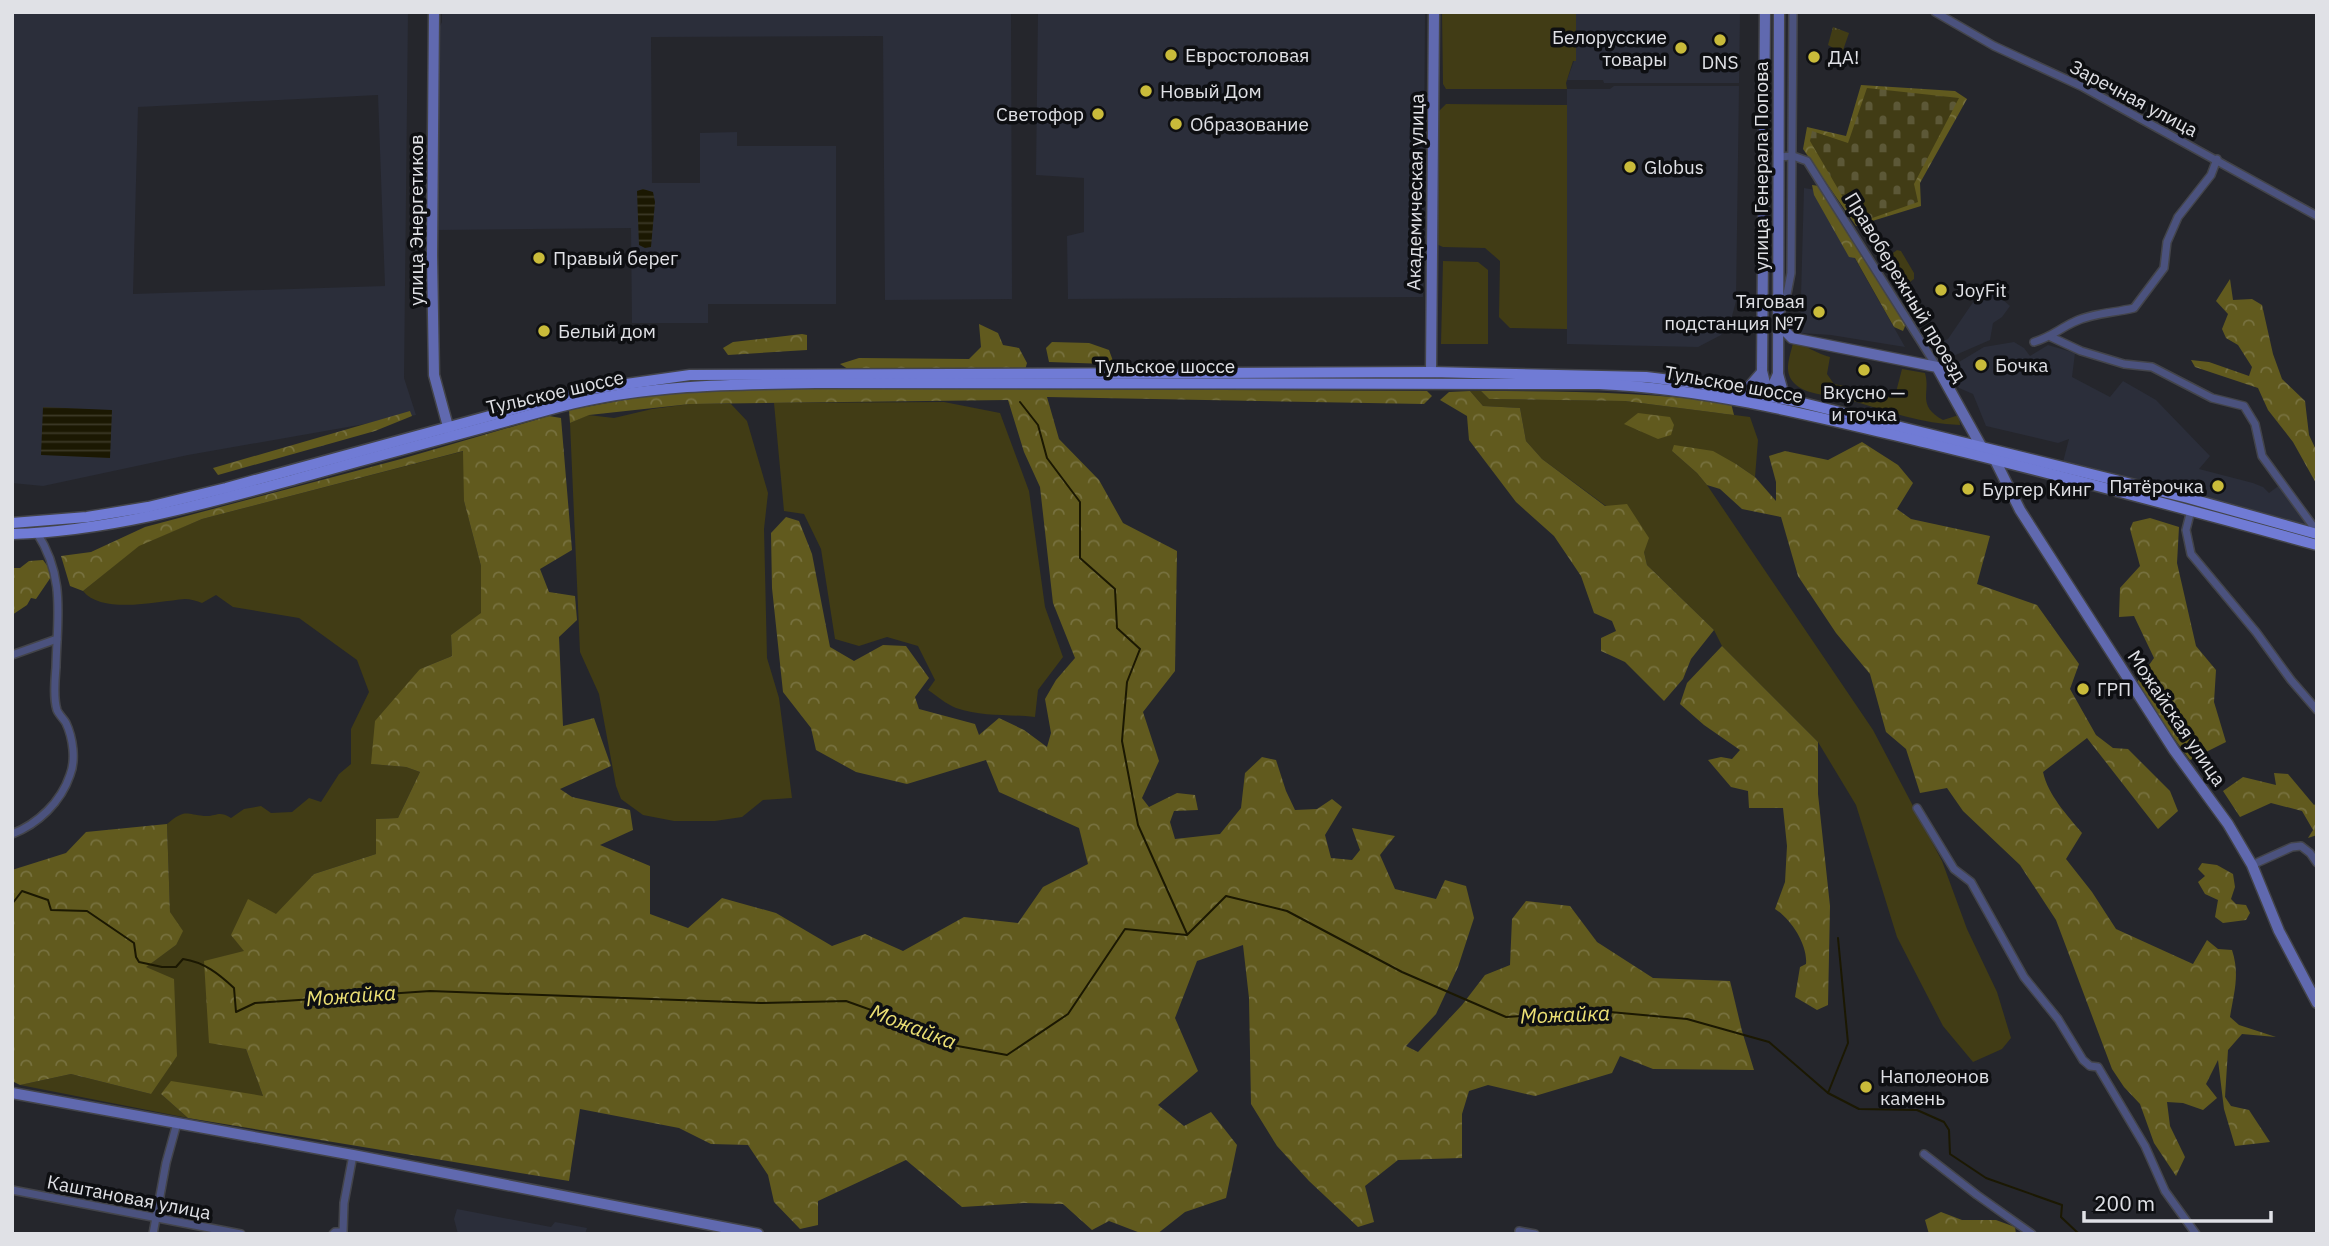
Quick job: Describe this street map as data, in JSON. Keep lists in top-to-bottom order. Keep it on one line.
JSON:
{"streets":{"main road":["Тульское шоссе"],"street":["Заречная улица","улица Генерала Попова","Академическая улица","улица Энергетиков","Правобережный проезд","Можайская улица","Каштановая улица"]},"crossings":[["улица Генерала Попова","Тульское шоссе"],["Академическая улица","Тульское шоссе"],["улица Энергетиков","Тульское шоссе"],["Правобережный проезд","Тульское шоссе"],["Тульское шоссе","Можайская улица"]],"water":["Можайка"],"places":["DNS","Белорусские товары","Евростоловая","ДА!","Новый Дом","Светофор","Образование","Globus","Правый берег","JoyFit","Тяговая подстанция №7","Белый дом","Бочка","Вкусно — и точка","Пятёрочка","Бургер Кинг","ГРП","Наполеонов камень"],"scale_bar":"200 m"}
